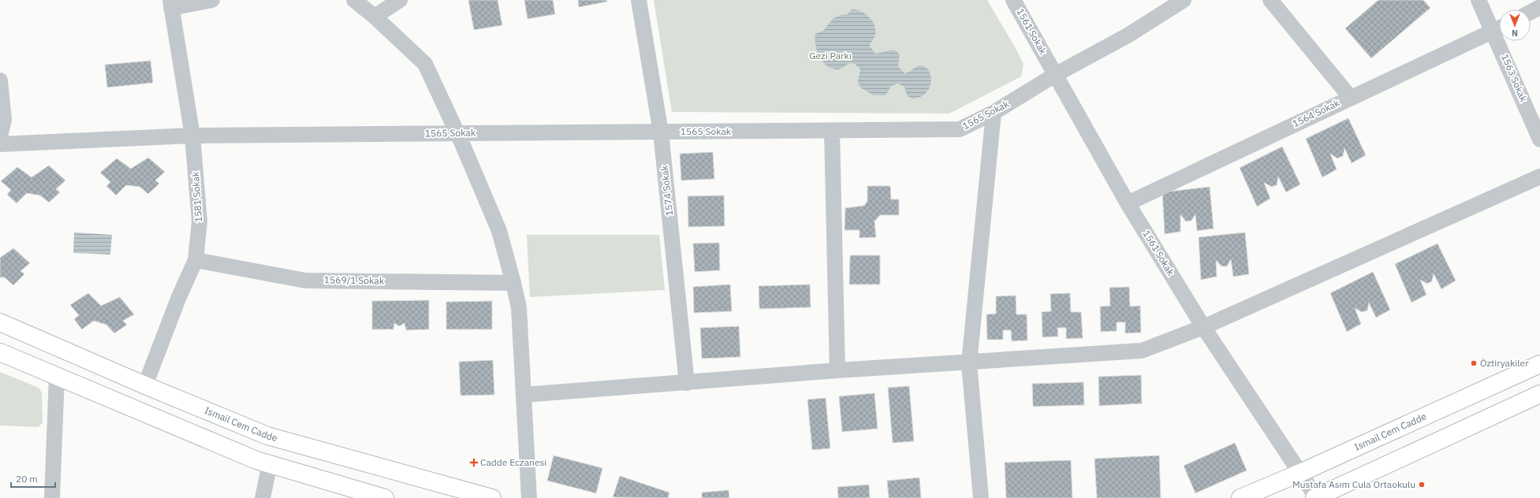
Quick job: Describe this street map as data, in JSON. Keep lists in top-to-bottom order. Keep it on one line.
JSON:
{"streets":{"main road":["Ismail Cem Cadde"],"street":["1561 Sokak","1563 Sokak","1564 Sokak","1565 Sokak","1574 Sokak","1581 Sokak","1569/1 Sokak"]},"crossings":[["1561 Sokak","1564 Sokak"],["1561 Sokak","1565 Sokak"],["1561 Sokak","Ismail Cem Cadde"],["1565 Sokak","1574 Sokak"],["1565 Sokak","1581 Sokak"],["1581 Sokak","1569/1 Sokak"],["1581 Sokak","Ismail Cem Cadde"]],"parks":["Gezi Parkı"],"places":{"other":["Öztiryakiler","Mustafa Asım Cula Ortaokulu"],"health":["Cadde Eczanesi"]},"scale_bar":"20 m","north":"bottom"}
